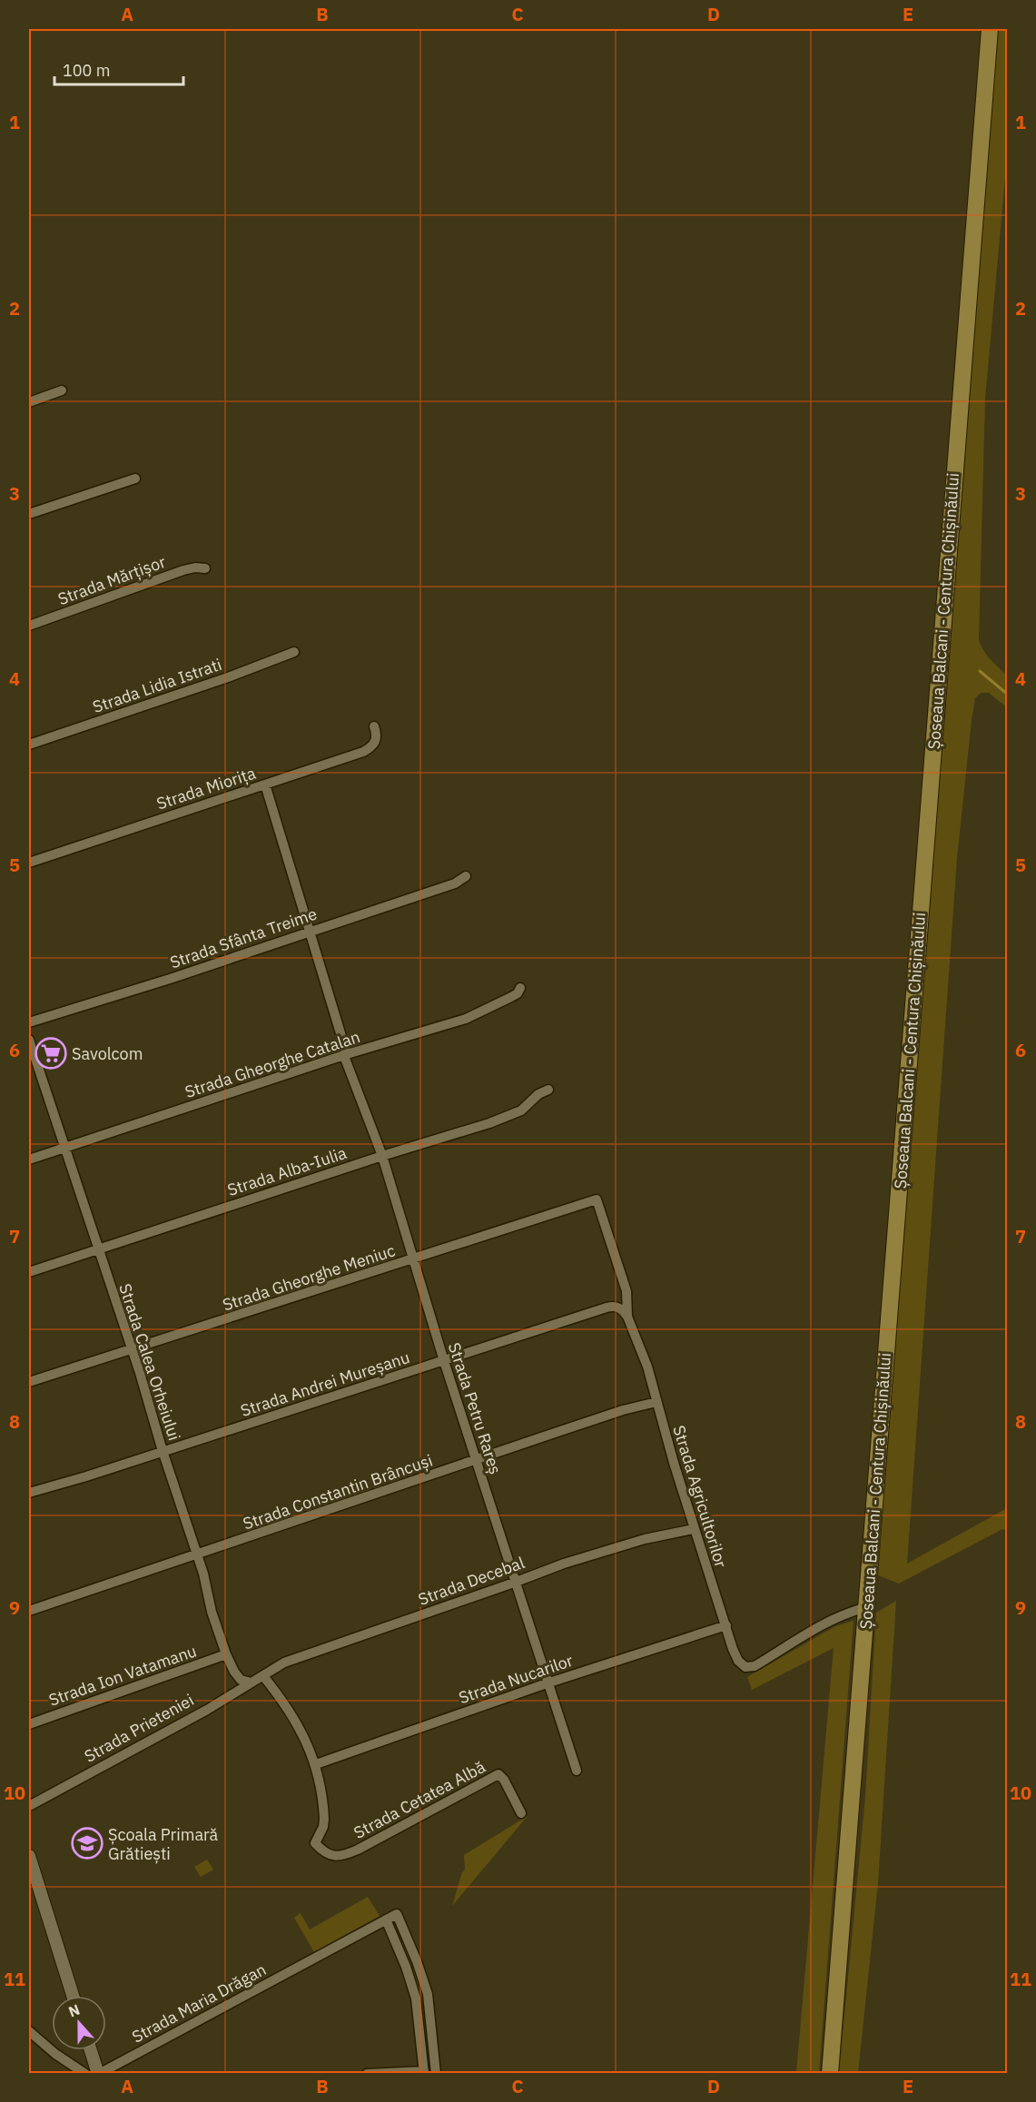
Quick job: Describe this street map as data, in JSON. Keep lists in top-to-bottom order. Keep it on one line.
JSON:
{"streets":{"highway":["Șoseaua Balcani - Centura Chișinăului"],"street":["Strada Mărțișor","Strada Lidia Istrati","Strada Miorița","Strada Sfânta Treime","Strada Gheorghe Catalan","Strada Alba-Iulia","Strada Gheorghe Meniuc","Strada Calea Orheiului","Strada Andrei Mureșanu","Strada Petru Rareș","Strada Constantin Brâncuși","Strada Agricultorilor","Strada Decebal","Strada Ion Vatamanu","Strada Nucarilor","Strada Prieteniei","Strada Cetatea Albă","Strada Maria Drăgan"]},"crossings":[["Șoseaua Balcani - Centura Chișinăului","Strada Agricultorilor"],["Strada Miorița","Strada Petru Rareș"],["Strada Sfânta Treime","Strada Petru Rareș"],["Strada Gheorghe Catalan","Strada Calea Orheiului"],["Strada Gheorghe Catalan","Strada Petru Rareș"],["Strada Alba-Iulia","Strada Calea Orheiului"],["Strada Alba-Iulia","Strada Petru Rareș"],["Strada Gheorghe Meniuc","Strada Calea Orheiului"],["Strada Gheorghe Meniuc","Strada Petru Rareș"],["Strada Gheorghe Meniuc","Strada Agricultorilor"],["Strada Calea Orheiului","Strada Andrei Mureșanu"],["Strada Calea Orheiului","Strada Constantin Brâncuși"],["Strada Calea Orheiului","Strada Ion Vatamanu"],["Strada Calea Orheiului","Strada Prieteniei"],["Strada Andrei Mureșanu","Strada Petru Rareș"],["Strada Andrei Mureșanu","Strada Agricultorilor"],["Strada Petru Rareș","Strada Constantin Brâncuși"],["Strada Petru Rareș","Strada Decebal"],["Strada Petru Rareș","Strada Nucarilor"],["Strada Constantin Brâncuși","Strada Agricultorilor"],["Strada Agricultorilor","Strada Decebal"],["Strada Agricultorilor","Strada Nucarilor"],["Strada Decebal","Strada Prieteniei"],["Strada Nucarilor","Strada Cetatea Albă"]],"places":{"supermarket":["Savolcom"],"school or university":["Școala Primară Grătiești"]},"scale_bar":"100 m","north":"top","grid":{"columns":["A","B","C","D","E"],"rows":["1","2","3","4","5","6","7","8","9","10","11"]}}
